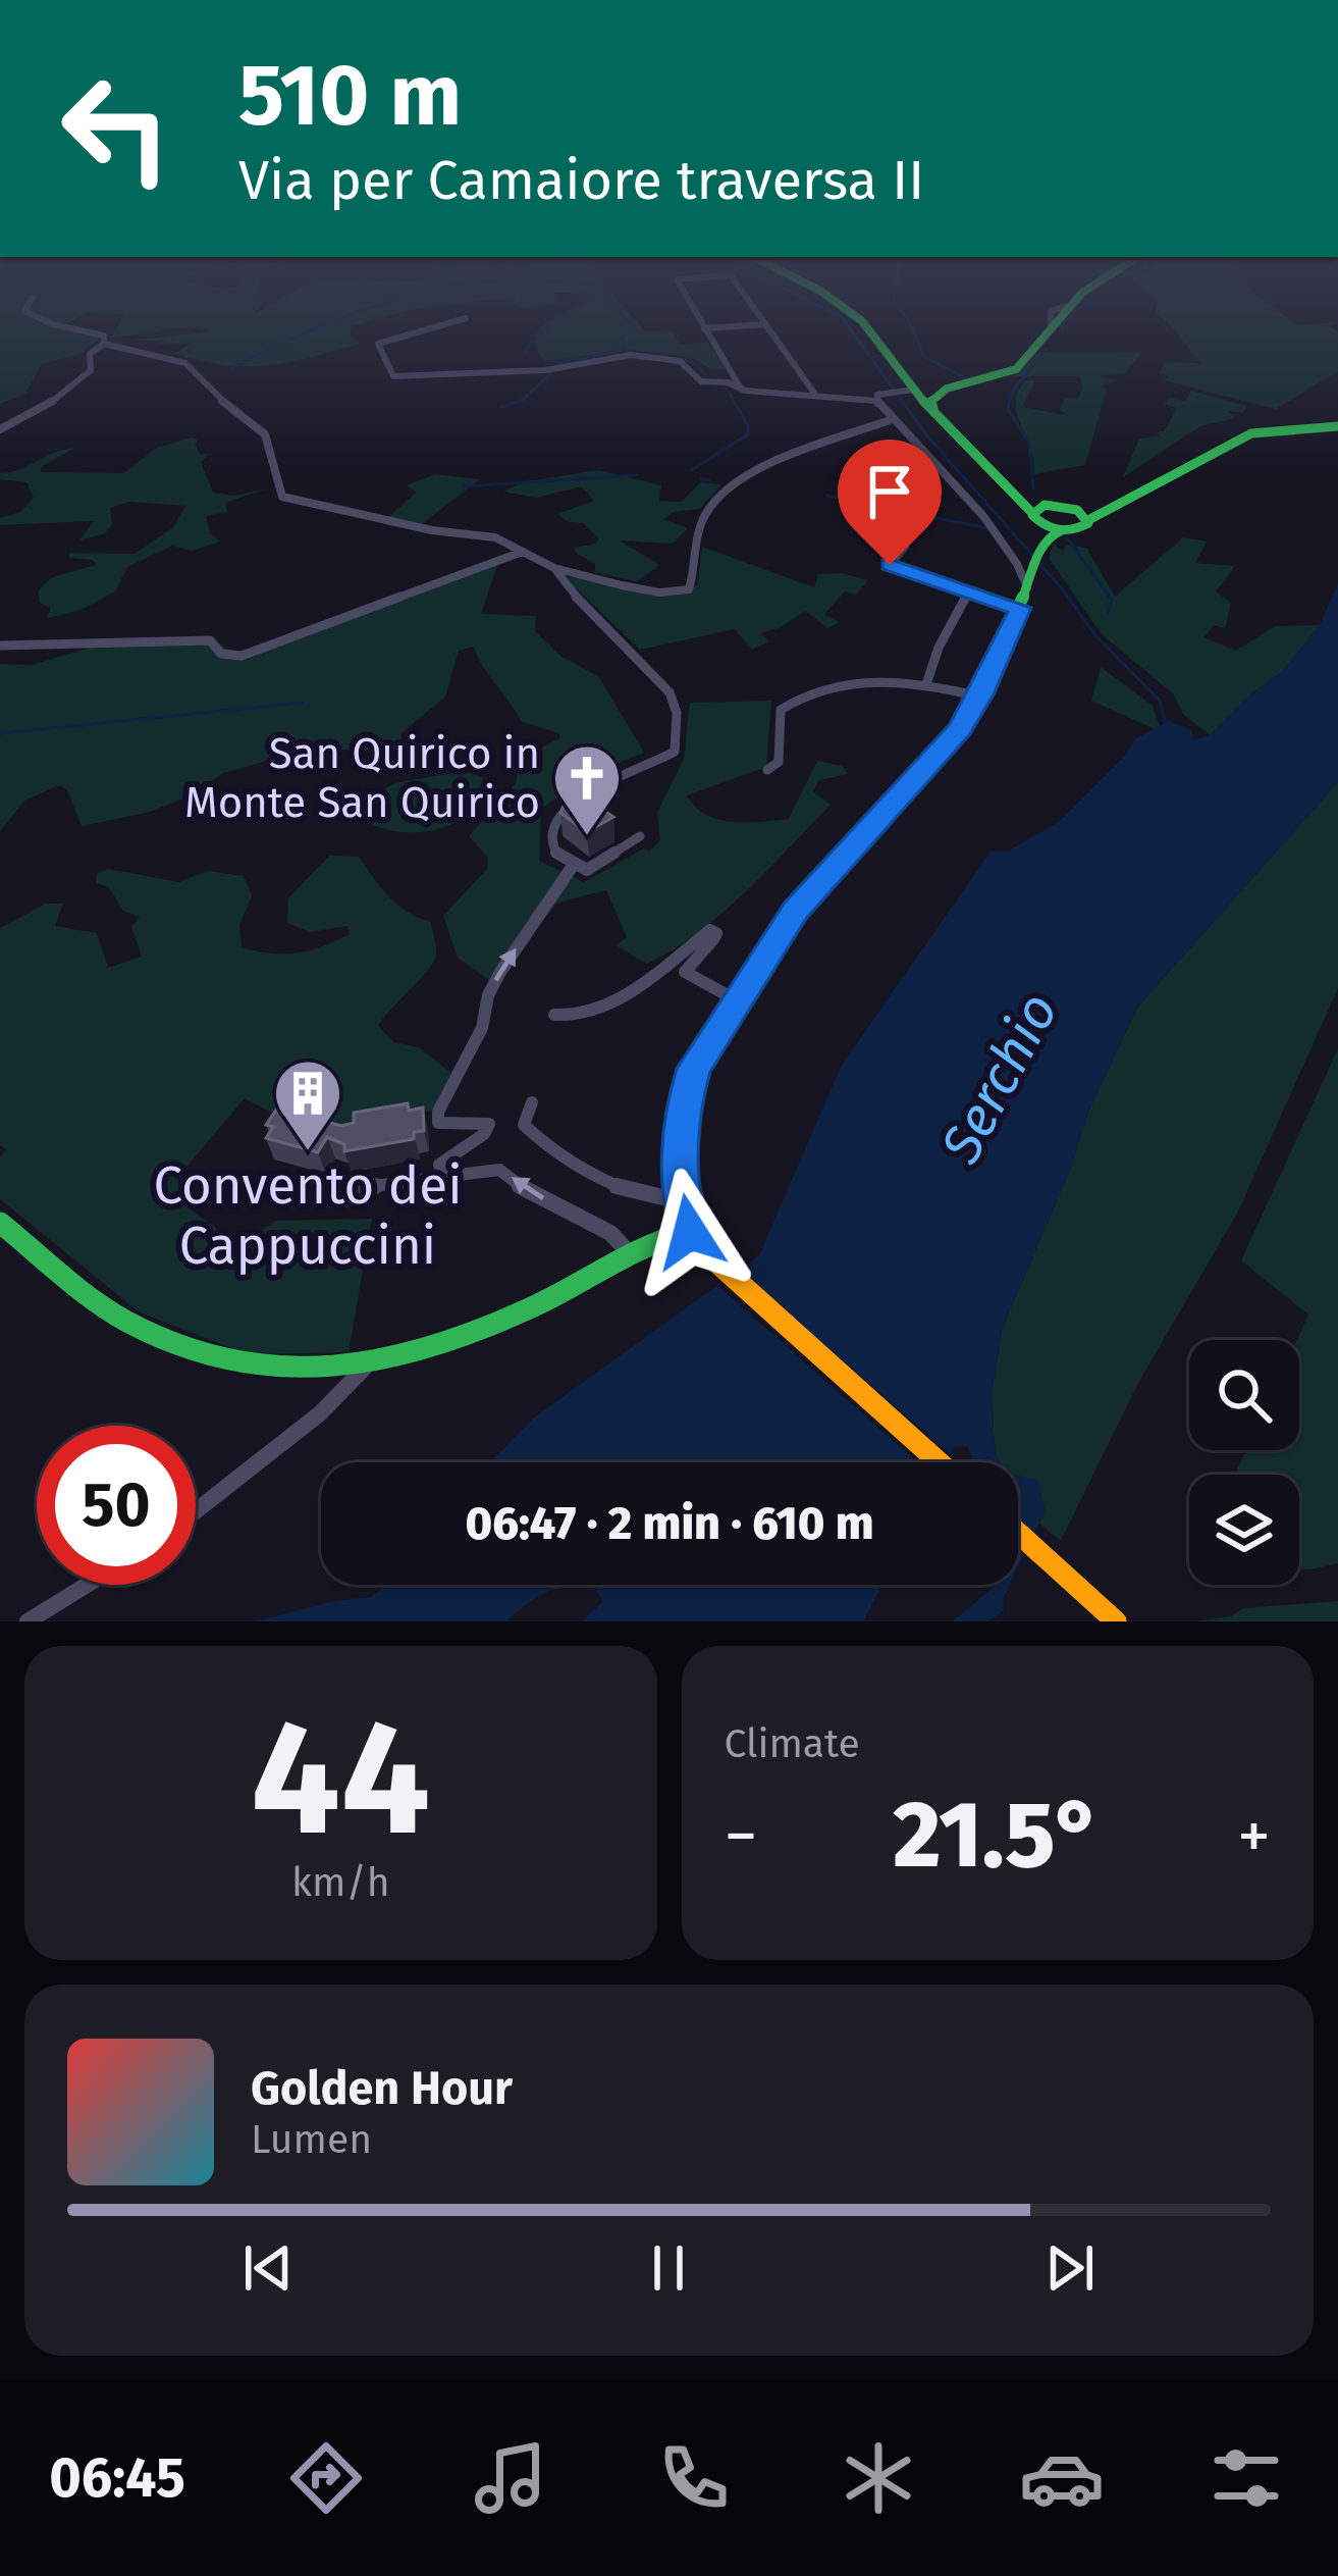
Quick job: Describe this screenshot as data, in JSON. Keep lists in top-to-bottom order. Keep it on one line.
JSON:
{"water":["Serchio"],"places":{"church":["San Quirico in Monte San Quirico"],"building":["Convento dei Cappuccini"]},"page":{"turn":["510 m","Via per Camaiore traversa II"],"limit":"50","trip":"06:47 · 2 min · 610 m","tile":[["44","km/h"],"Climate"],"heat":["−","21.5°","+"],"song":["Golden Hour","Lumen"],"tabs":"06:45"}}
